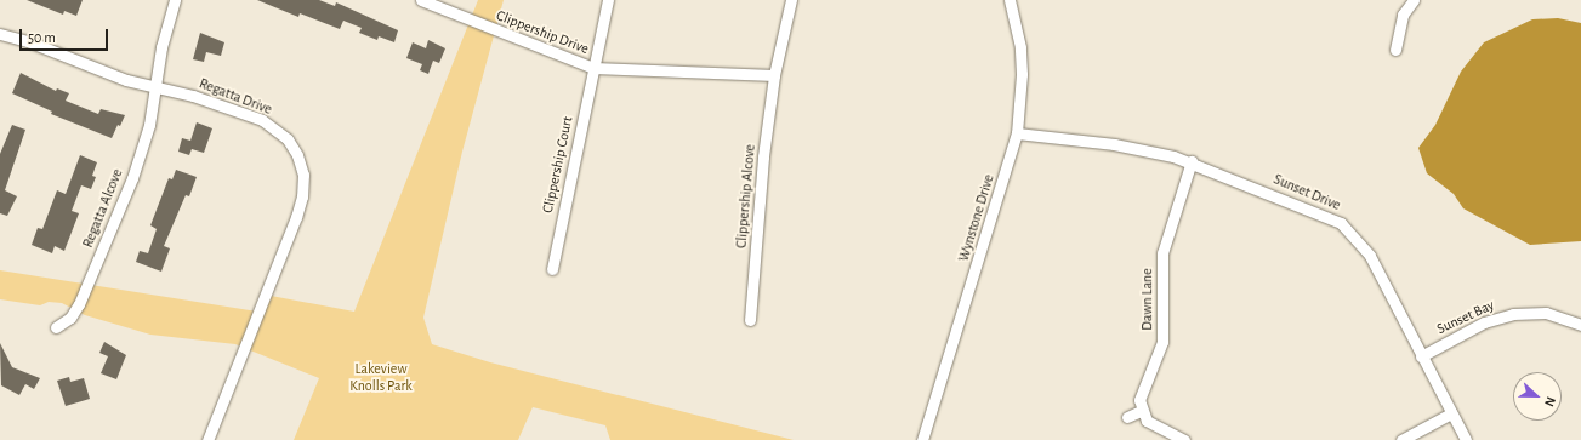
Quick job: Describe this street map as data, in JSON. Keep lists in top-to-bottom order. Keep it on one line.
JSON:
{"streets":{"street":["Clippership Drive","Regatta Drive","Clippership Court","Sunset Drive","Clippership Alcove","Regatta Alcove","Wynstone Drive","Dawn Lane","Sunset Bay"]},"crossings":[["Clippership Drive","Clippership Court"],["Clippership Drive","Clippership Alcove"],["Regatta Drive","Regatta Alcove"],["Sunset Drive","Wynstone Drive"],["Sunset Drive","Dawn Lane"],["Sunset Drive","Sunset Bay"]],"parks":["Lakeview Knolls Park"],"scale_bar":"50 m","north":"right"}
